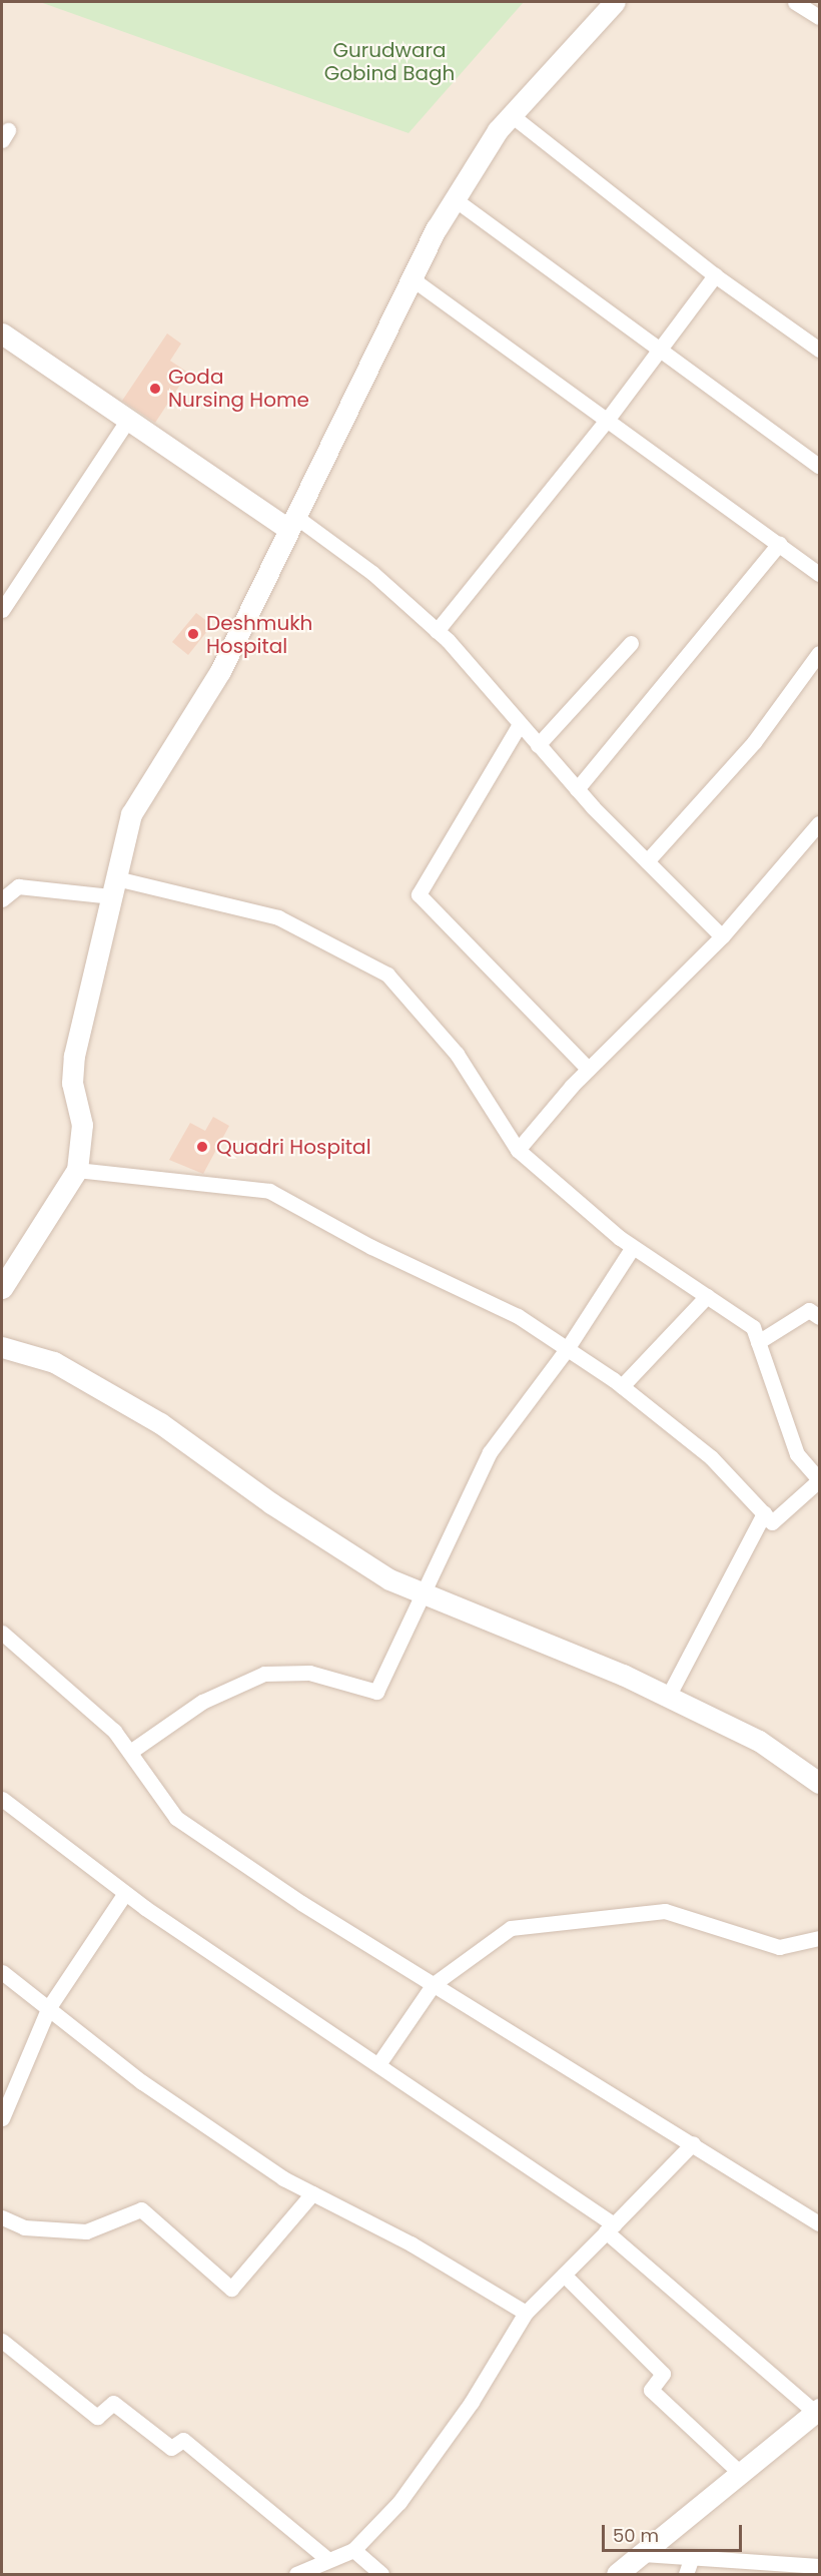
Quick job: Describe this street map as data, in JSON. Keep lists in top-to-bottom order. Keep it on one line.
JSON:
{"parks":["Gurudwara Gobind Bagh"],"places":["Goda Nursing Home","Deshmukh Hospital","Quadri Hospital"],"scale_bar":"50 m"}
